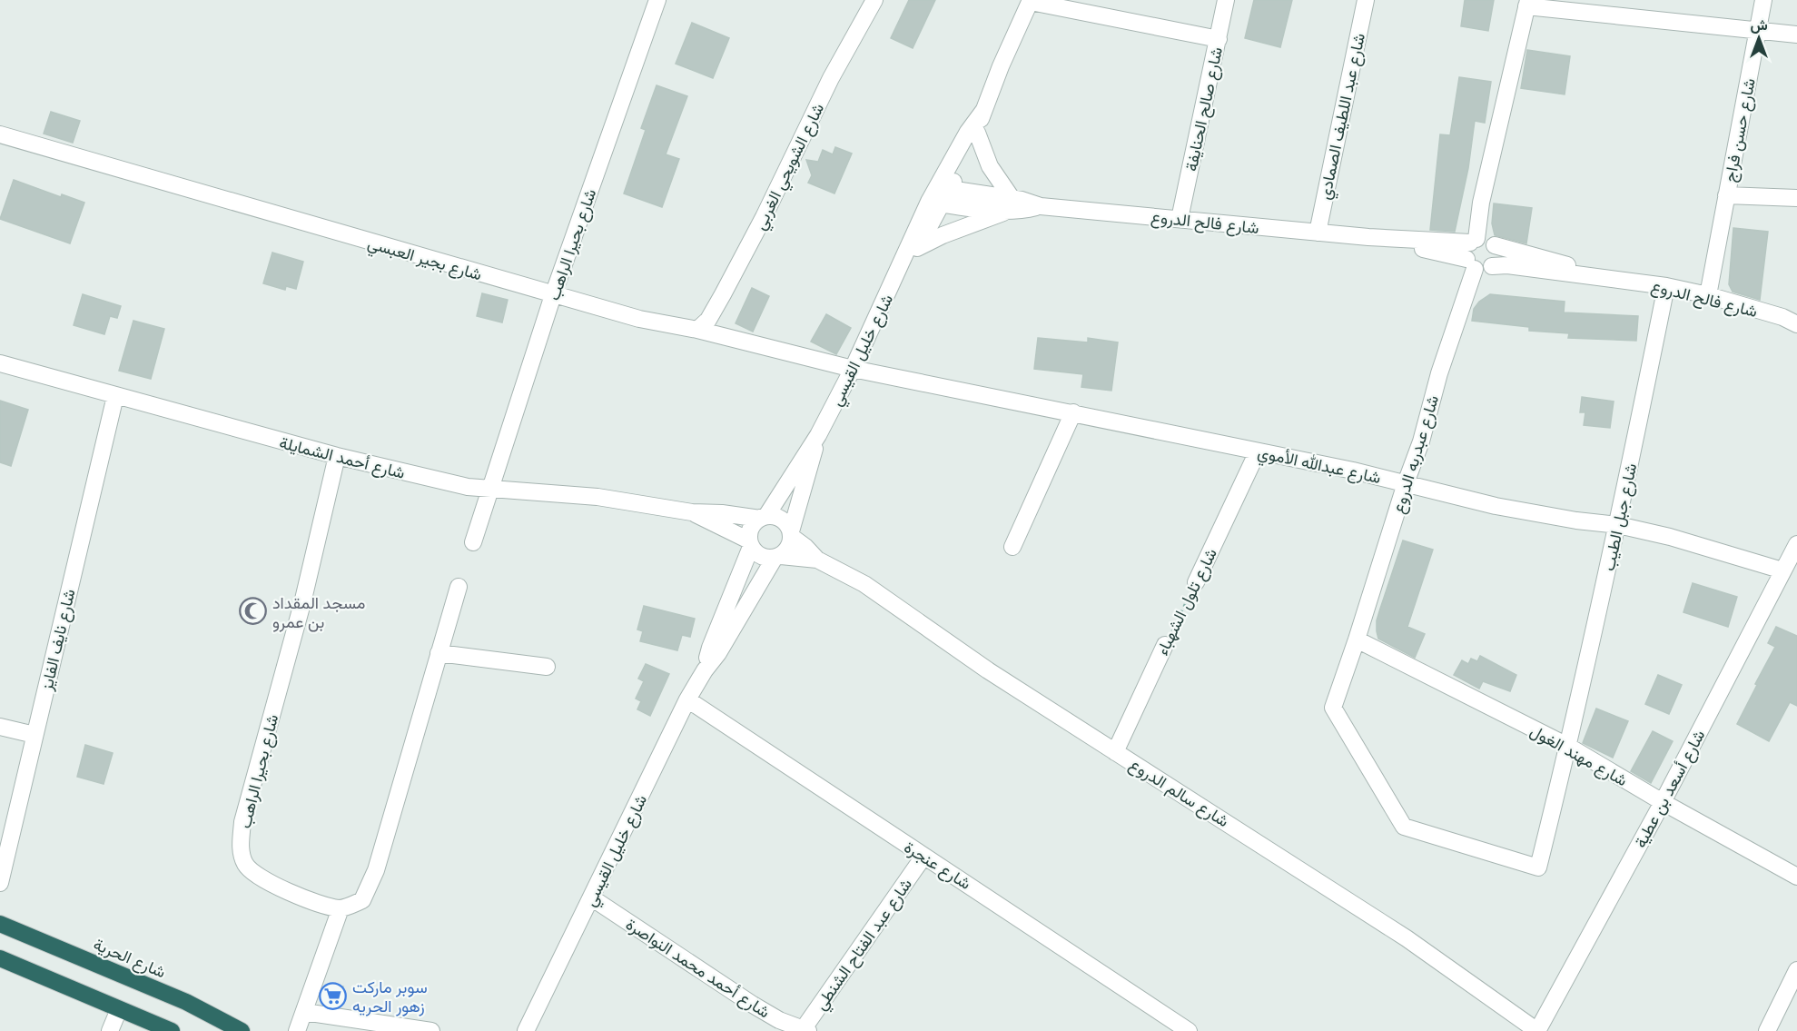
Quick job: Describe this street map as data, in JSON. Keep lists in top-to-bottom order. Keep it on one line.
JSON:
{"streets":{"highway":["شارع الحرية"],"street":["شارع صالح الحنايفة","شارع عبد اللطيف الصمادي","شارع حسن فراج","شارع الشويحي الغربي","شارع فالح الدروع","شارع بحيرا الراهب","شارع بجير العبسي","شارع خليل القيسي","شارع عبدربه الدروع","شارع أحمد الشمايلة","شارع عبدالله الأموي","شارع جبل الطيب","شارع تلول الشهباء","شارع نايف الفايز","شارع مهند الغول","شارع أسعد بن عطية","شارع سالم الدروع","شارع عنجرة","شارع عبد الفتاح الشنطي","شارع أحمد محمد النواصرة"]},"crossings":[["شارع صالح الحنايفة","شارع فالح الدروع"],["شارع عبد اللطيف الصمادي","شارع فالح الدروع"],["شارع حسن فراج","شارع فالح الدروع"],["شارع الشويحي الغربي","شارع بجير العبسي"],["شارع فالح الدروع","شارع خليل القيسي"],["شارع فالح الدروع","شارع عبدربه الدروع"],["شارع فالح الدروع","شارع جبل الطيب"],["شارع بحيرا الراهب","شارع بجير العبسي"],["شارع بحيرا الراهب","شارع أحمد الشمايلة"],["شارع بجير العبسي","شارع خليل القيسي"],["شارع بجير العبسي","شارع عبدالله الأموي"],["شارع خليل القيسي","شارع أحمد الشمايلة"],["شارع خليل القيسي","شارع عبدالله الأموي"],["شارع خليل القيسي","شارع سالم الدروع"],["شارع خليل القيسي","شارع عنجرة"],["شارع خليل القيسي","شارع أحمد محمد النواصرة"],["شارع عبدربه الدروع","شارع عبدالله الأموي"],["شارع عبدربه الدروع","شارع جبل الطيب"],["شارع عبدربه الدروع","شارع مهند الغول"],["شارع أحمد الشمايلة","شارع نايف الفايز"],["شارع أحمد الشمايلة","شارع سالم الدروع"],["شارع عبدالله الأموي","شارع جبل الطيب"],["شارع عبدالله الأموي","شارع تلول الشهباء"],["شارع عبدالله الأموي","شارع أسعد بن عطية"],["شارع جبل الطيب","شارع مهند الغول"],["شارع تلول الشهباء","شارع سالم الدروع"],["شارع مهند الغول","شارع أسعد بن عطية"],["شارع أسعد بن عطية","شارع سالم الدروع"],["شارع عنجرة","شارع عبد الفتاح الشنطي"],["شارع عبد الفتاح الشنطي","شارع أحمد محمد النواصرة"]],"places":{"mosque":["مسجد المقداد بن عمرو"],"supermarket":["سوبر ماركت زهور الحريه"]},"north":"top"}
